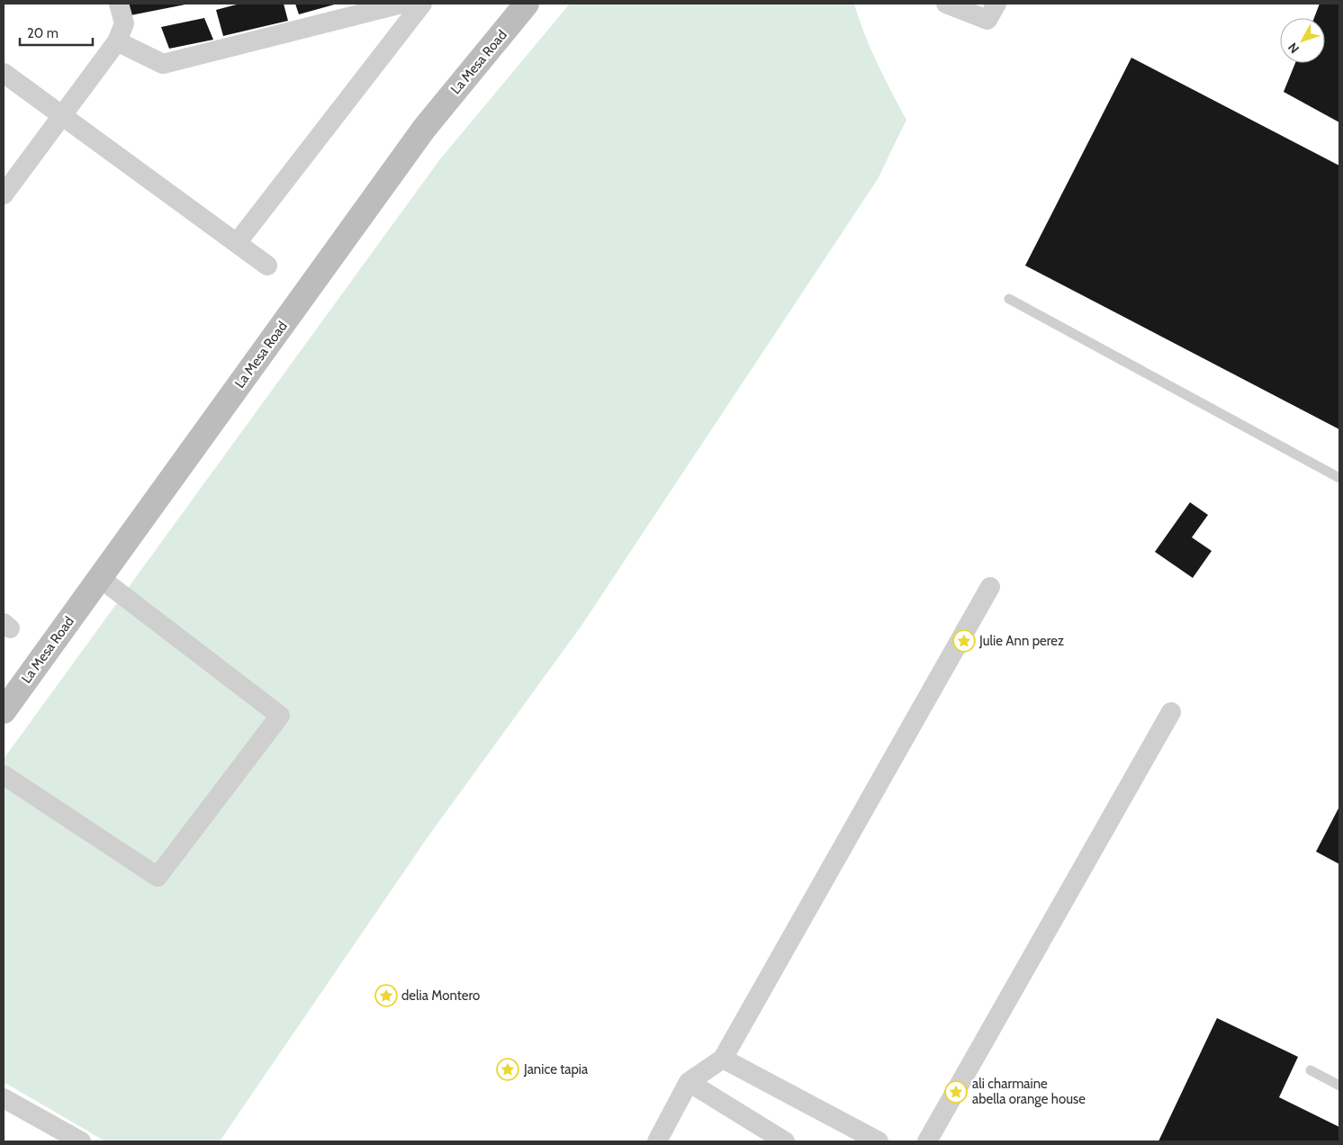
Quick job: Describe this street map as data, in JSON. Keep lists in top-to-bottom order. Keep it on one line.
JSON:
{"streets":{"street":["La Mesa Road"]},"places":{"place":["Julie Ann perez","delia Montero","Janice tapia","ali charmaine abella orange house"]},"scale_bar":"20 m","north":"bottom left"}
